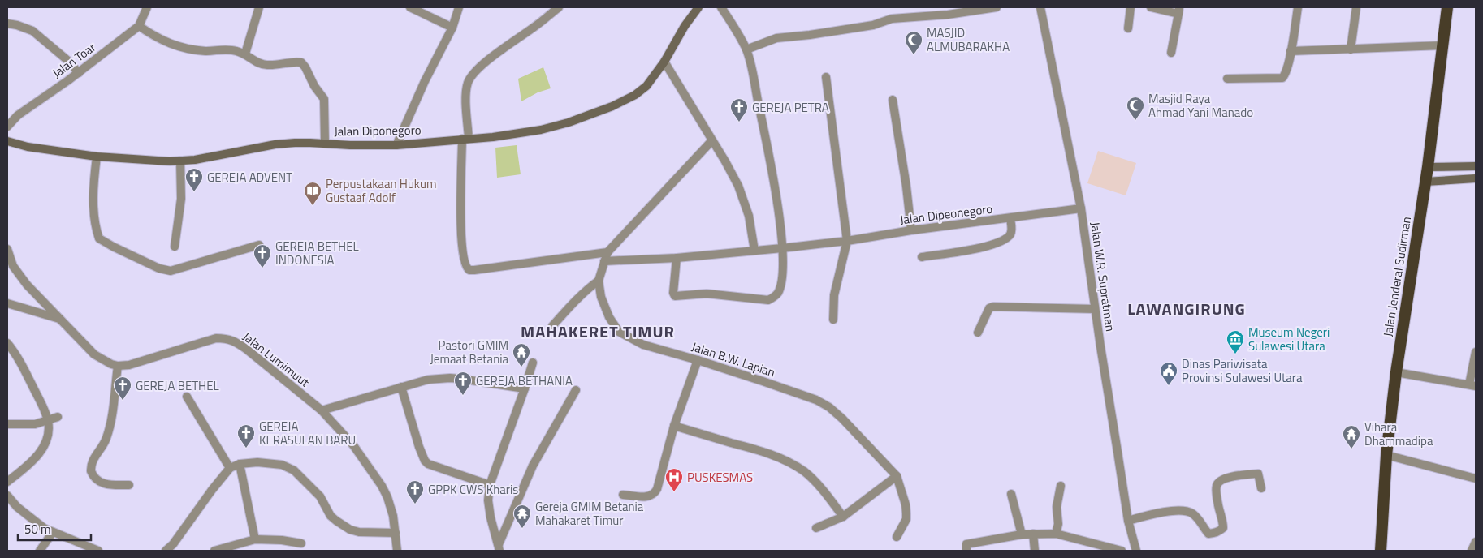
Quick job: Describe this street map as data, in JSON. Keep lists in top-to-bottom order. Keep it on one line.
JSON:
{"streets":{"highway":["Jalan Jenderal Sudirman"],"main road":["Jalan Diponegoro"],"street":["Jalan Toar","Jalan Dipeonegoro","Jalan W.R. Supratman","Jalan Lumimuut","Jalan B.W. Lapian"]},"crossings":[["Jalan Dipeonegoro","Jalan W.R. Supratman"],["Jalan Dipeonegoro","Jalan B.W. Lapian"]],"districts":["LAWANGIRUNG","MAHAKERET TIMUR"],"places":{"mosque":["MASJID ALMUBARAKHA","Masjid Raya Ahmad Yani Manado"],"church":["GEREJA PETRA","GEREJA ADVENT","GEREJA BETHEL INDONESIA","GEREJA BETHANIA","GEREJA BETHEL","GEREJA KERASULAN BARU","GPPK CWS Kharis"],"library":["Perpustakaan Hukum Gustaaf Adolf"],"museum":["Museum Negeri Sulawesi Utara"],"temple":["Pastori GMIM Jemaat Betania","Vihara Dhammadipa","Gereja GMIM Betania Mahakaret Timur"],"public building":["Dinas Pariwisata Provinsi Sulawesi Utara"],"hospital":["PUSKESMAS"]},"scale_bar":"50 m"}
